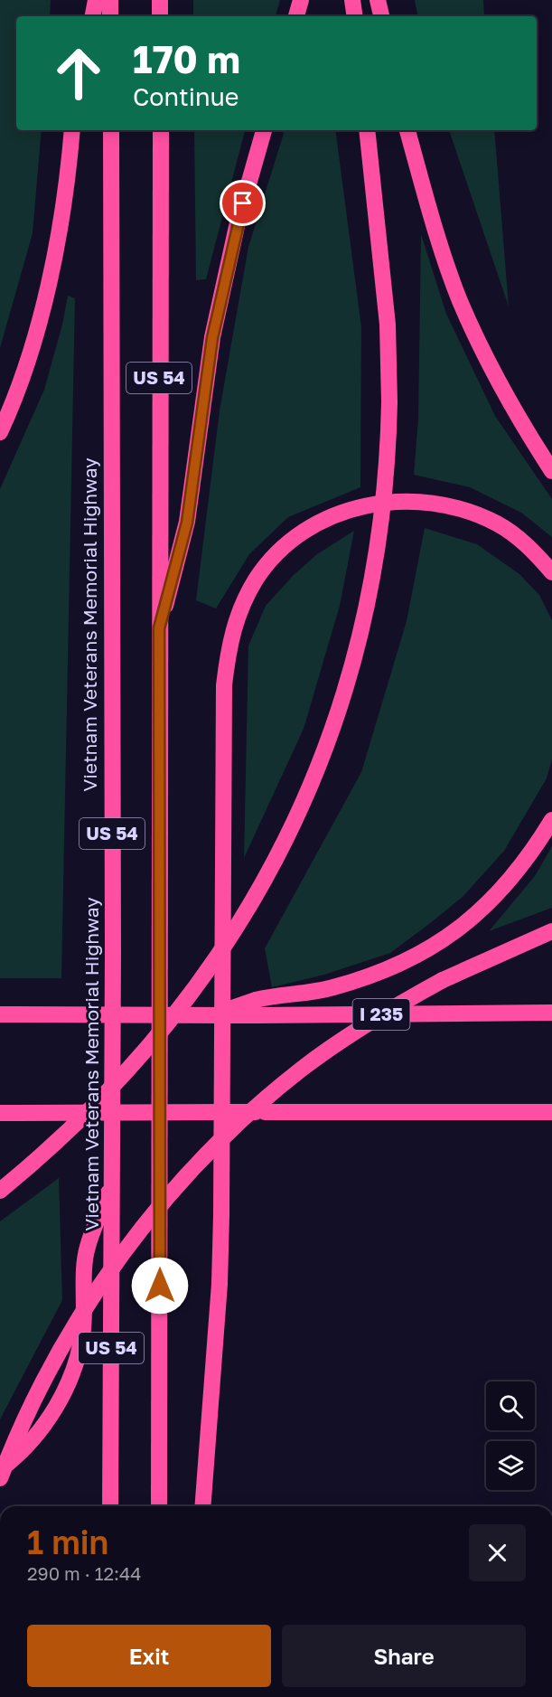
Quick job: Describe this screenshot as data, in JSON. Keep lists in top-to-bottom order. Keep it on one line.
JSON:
{"streets":{"highway":["US 54","Vietnam Veterans Memorial Highway","I 235"]},"page":{"turn":["170 m","Continue"],"heading":["1 min","290 m · 12:44"],"buttons":["Exit","Share"]}}
